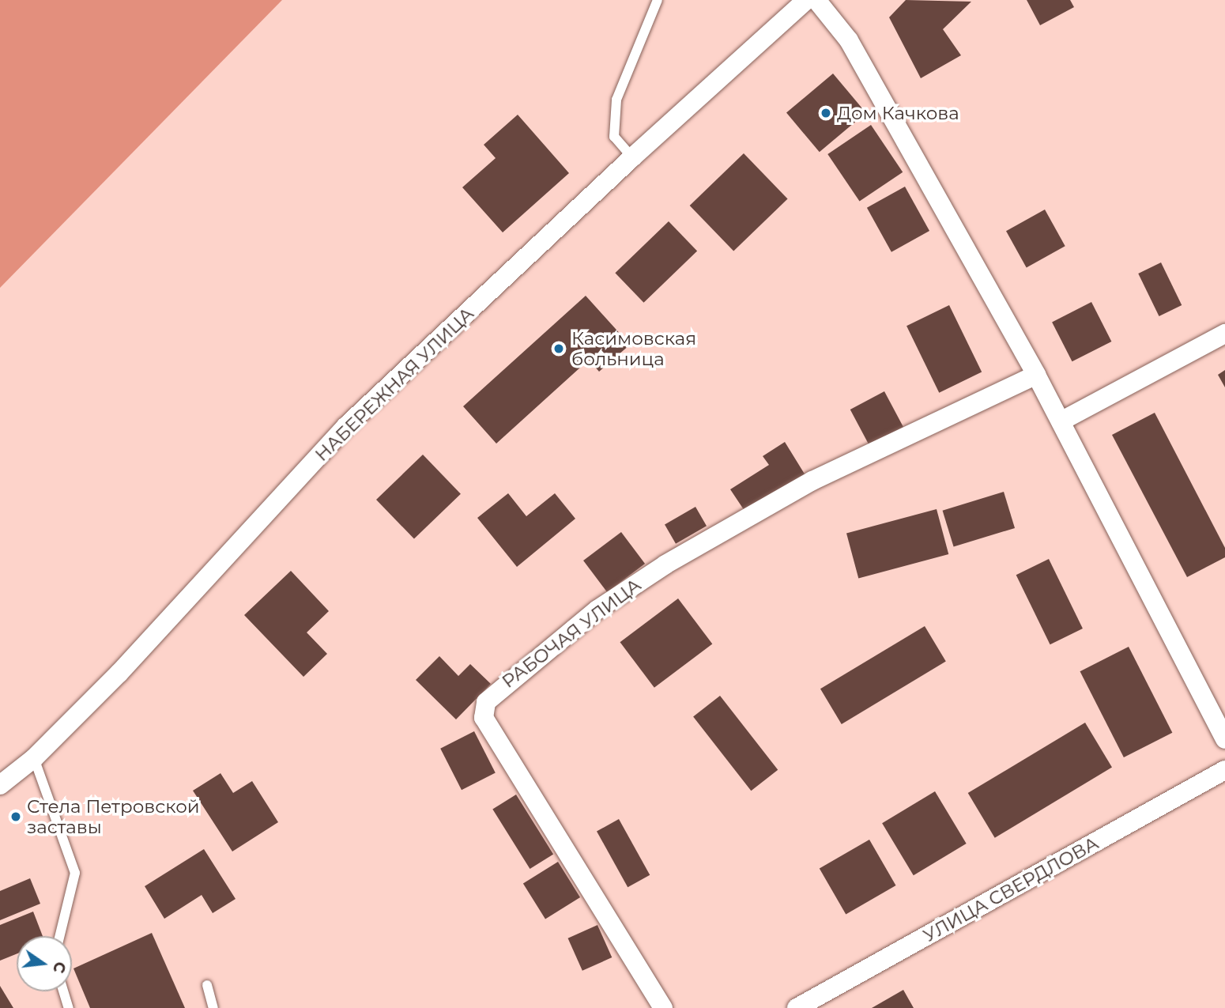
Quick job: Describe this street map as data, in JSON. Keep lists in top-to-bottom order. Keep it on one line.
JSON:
{"streets":{"street":["НАБЕРЕЖНАЯ УЛИЦА","РАБОЧАЯ УЛИЦА","УЛИЦА СВЕРДЛОВА"]},"places":["Дом Качкова","Касимовская больница","Стела Петровской заставы"],"north":"right"}
